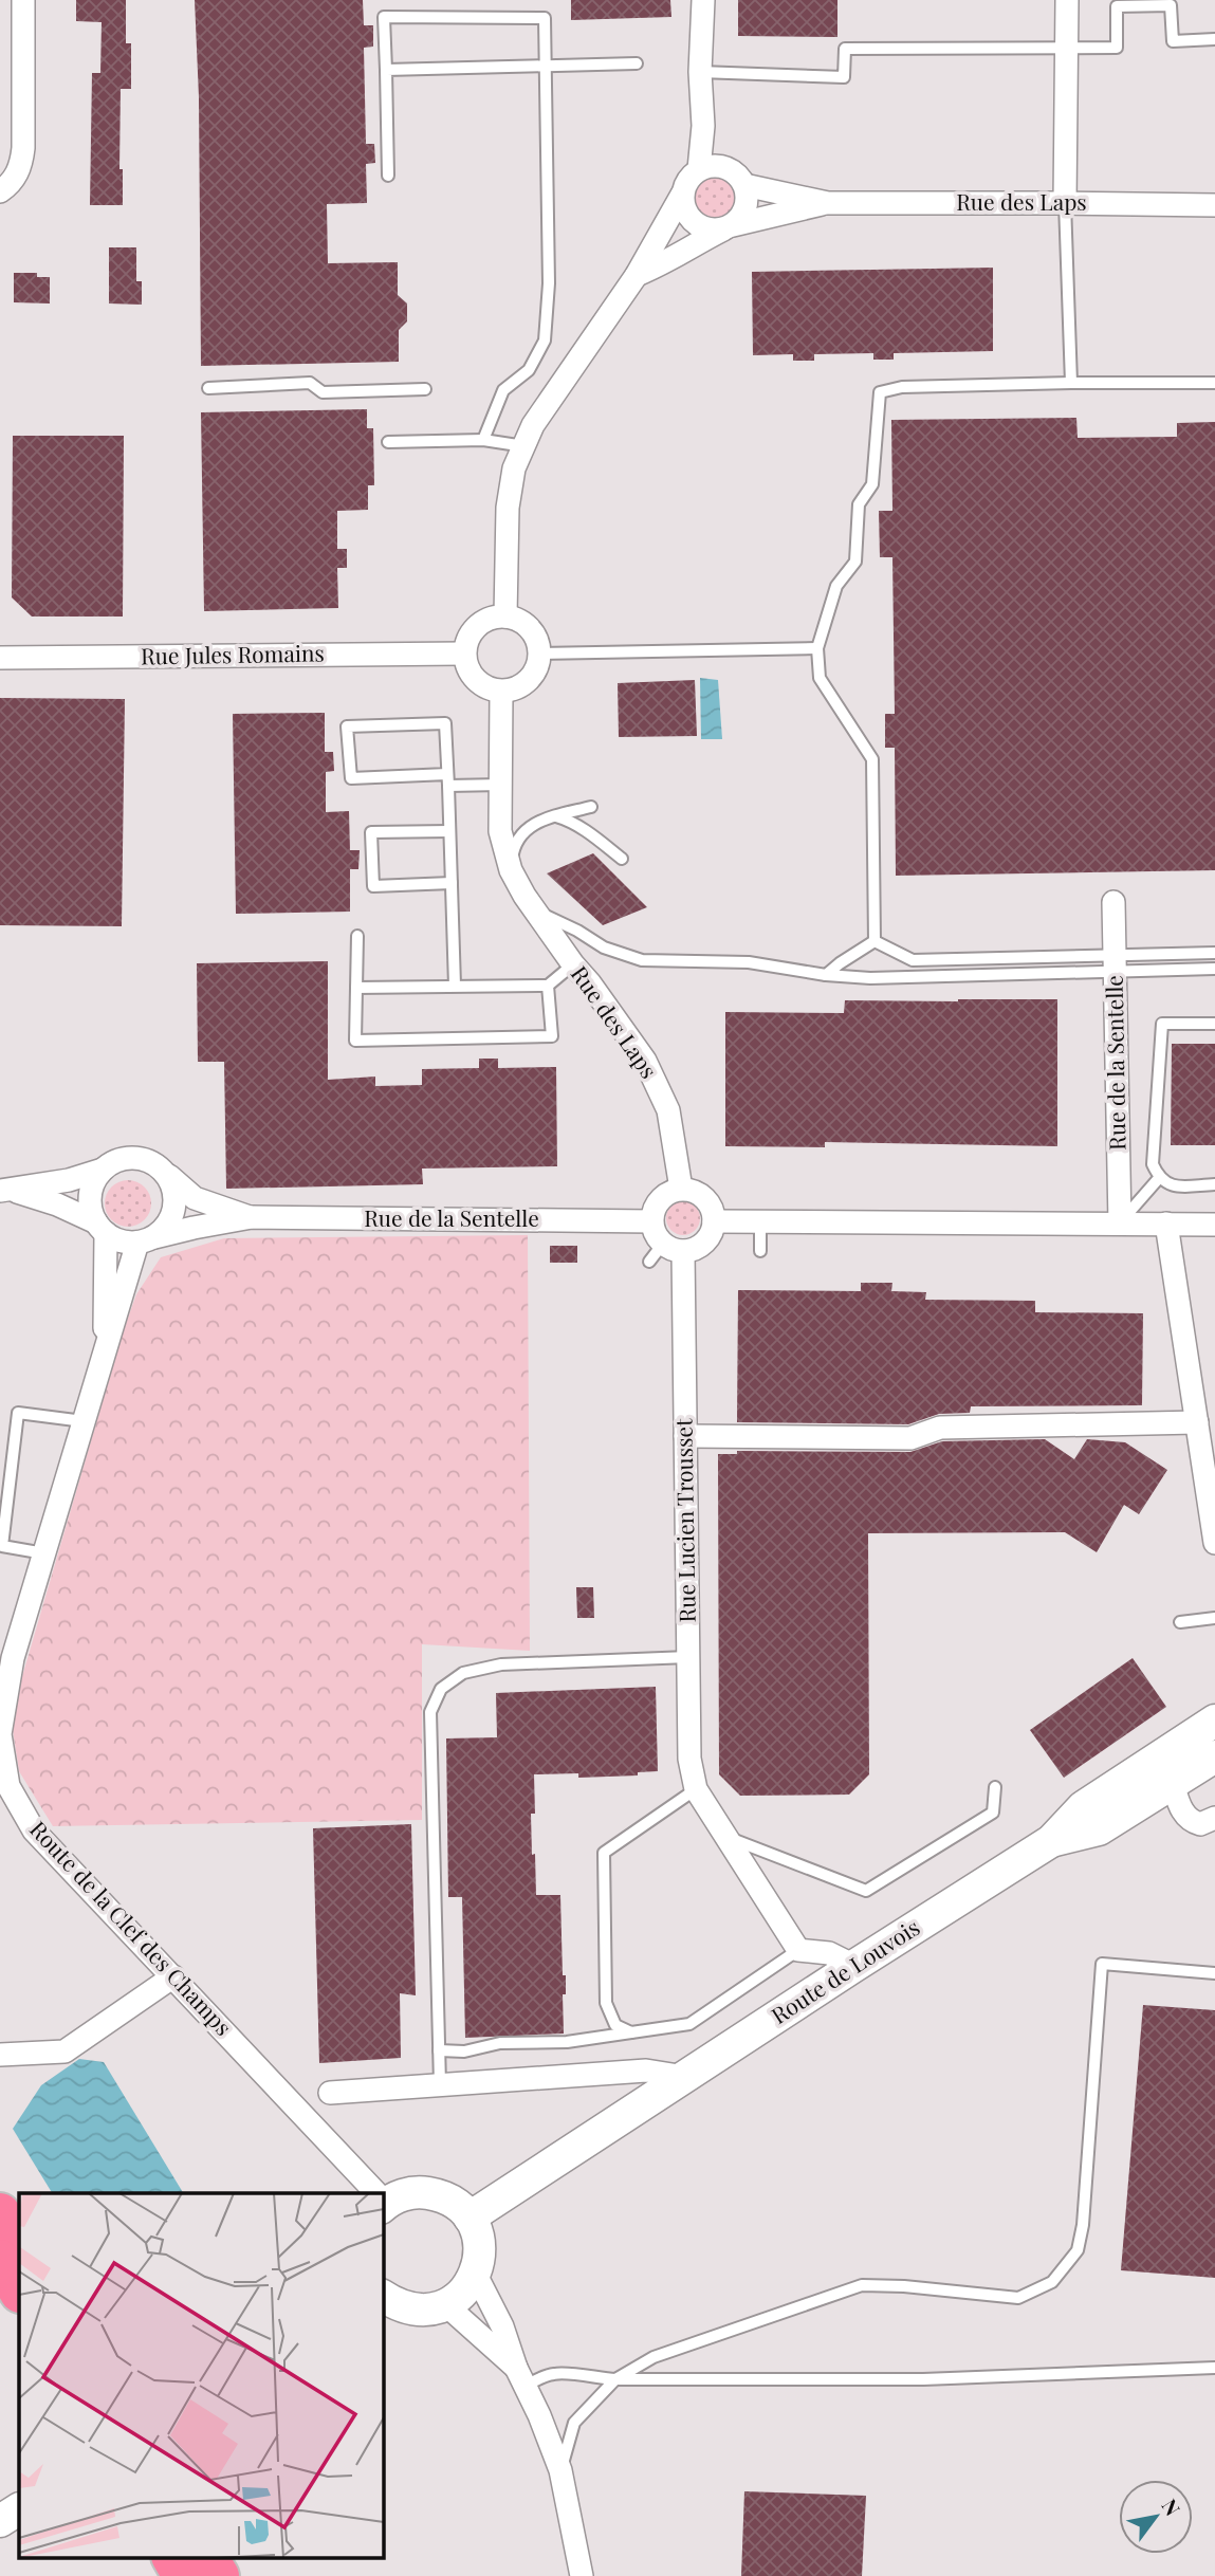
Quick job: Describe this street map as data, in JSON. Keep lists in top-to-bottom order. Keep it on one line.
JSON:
{"streets":{"main road":["Route de Louvois"],"street":["Rue des Laps","Rue Jules Romains","Rue de la Sentelle","Rue Lucien Trousset","Route de la Clef des Champs"]},"crossings":[["Rue des Laps","Rue Jules Romains"],["Rue des Laps","Rue de la Sentelle"],["Rue des Laps","Rue Lucien Trousset"],["Rue de la Sentelle","Rue Lucien Trousset"]],"north":"top right"}
